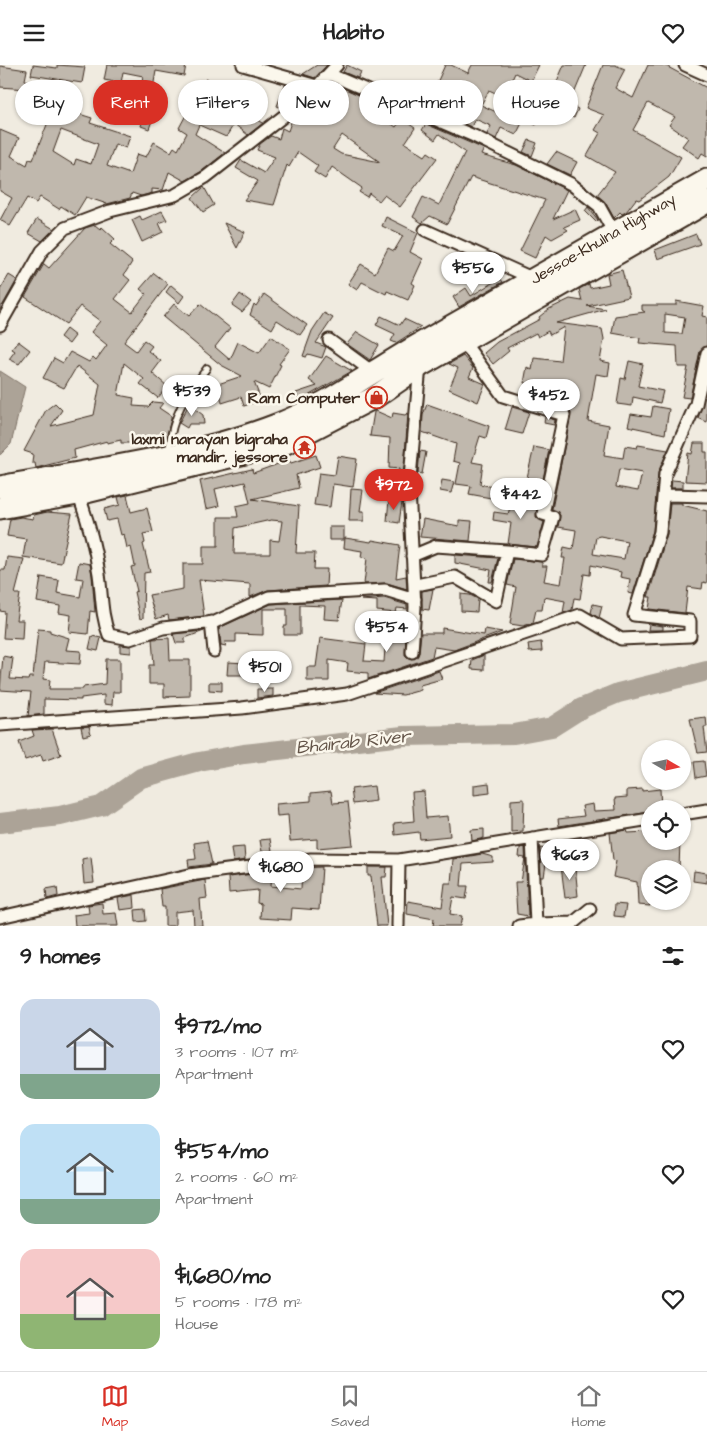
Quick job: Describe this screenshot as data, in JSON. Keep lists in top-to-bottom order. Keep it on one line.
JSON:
{"streets":{"highway":["Jessoe-Khulna Highway"]},"water":["Bhairab River"],"places":{"shop":["Ram Computer"],"temple":["laxmi narayan bigraha mandir, jessore"]},"north":"right","page":{"header":"Habito","chip":["Buy","Rent","Filters","New","Apartment","House"],"price":["$556","$539","$452","$972","$442","$554","$501","$663","$1,680"],"heading":"9 homes","list":[{"name":"$972/mo","note":"3 rooms · 107 m² · Apartment"},{"name":"$554/mo","note":"2 rooms · 60 m² · Apartment"},{"name":"$1,680/mo","note":"5 rooms · 178 m² · House"}],"tabs":["Map","Saved","Home"]}}
